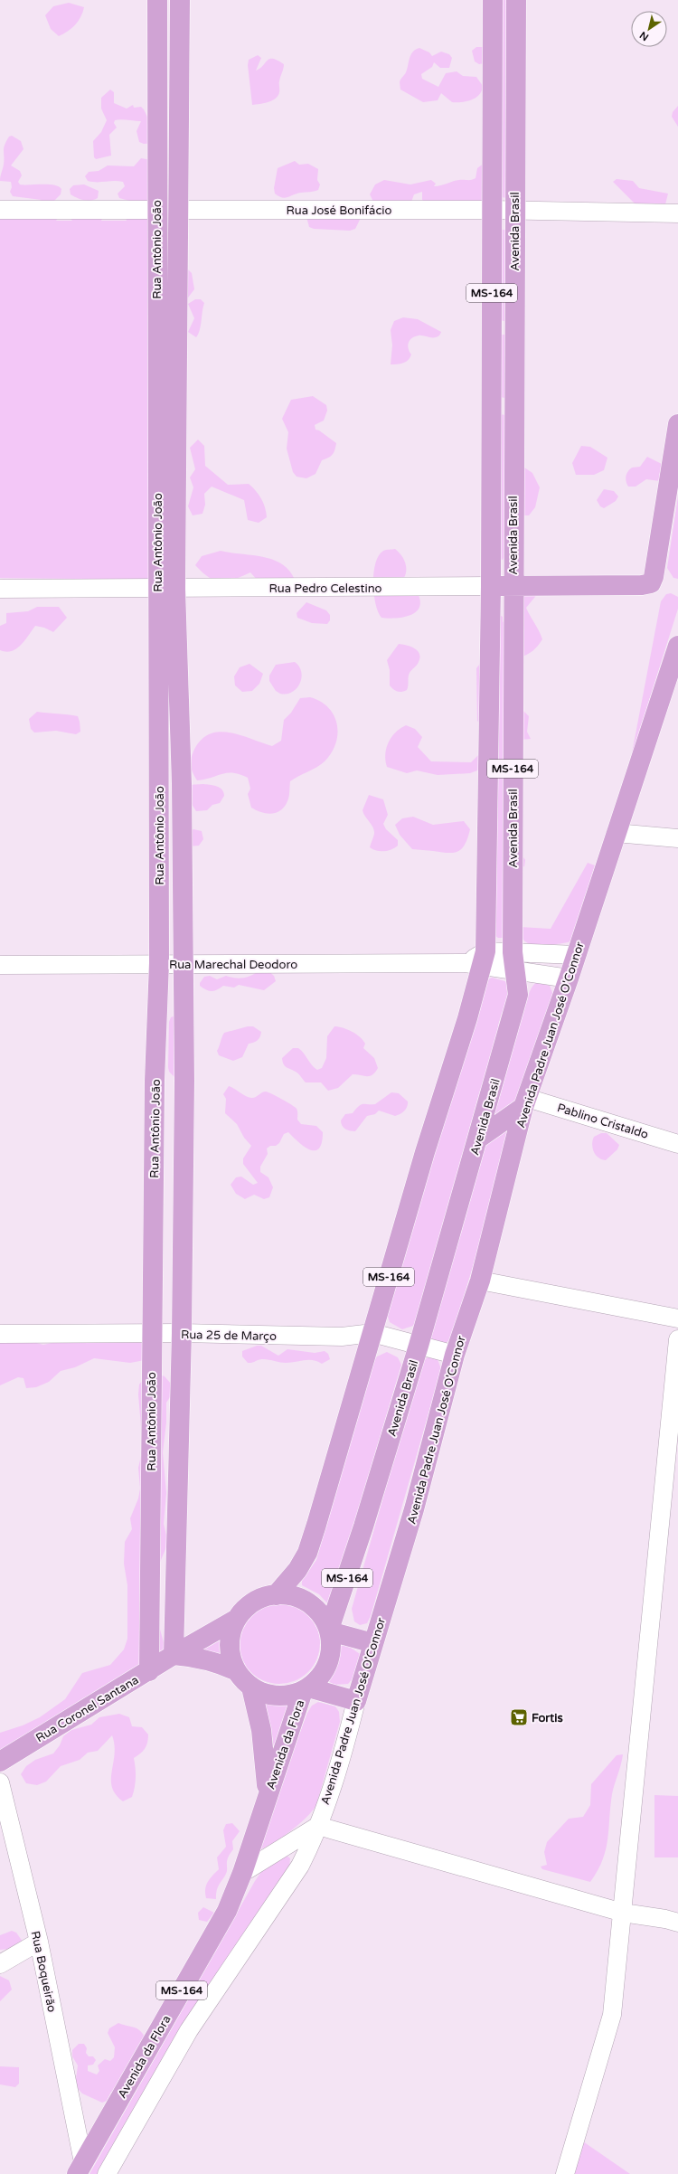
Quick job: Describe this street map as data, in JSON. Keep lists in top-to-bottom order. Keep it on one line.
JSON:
{"streets":{"main road":["Avenida Brasil","Rua Antônio João","MS-164","Rua Pedro Celestino","Avenida Padre Juan José O'Connor","Rua Coronel Santana","Avenida da Flora"],"street":["Rua José Bonifácio","Rua Marechal Deodoro","Pablino Cristaldo","Rua 25 de Março","Rua Boqueirão"]},"crossings":[["Rua José Bonifácio","Avenida Brasil"],["Rua José Bonifácio","Rua Antônio João"],["Avenida Brasil","MS-164"],["Avenida Brasil","Rua Pedro Celestino"],["Avenida Brasil","Rua Marechal Deodoro"],["Avenida Brasil","Rua 25 de Março"],["Avenida Brasil","Rua Coronel Santana"],["Avenida Brasil","Avenida da Flora"],["Rua Antônio João","Rua Pedro Celestino"],["Rua Antônio João","Rua Marechal Deodoro"],["Rua Antônio João","Rua 25 de Março"],["Rua Antônio João","Rua Coronel Santana"],["MS-164","Rua Coronel Santana"],["MS-164","Avenida da Flora"],["Rua Marechal Deodoro","Avenida Padre Juan José O'Connor"],["Avenida Padre Juan José O'Connor","Pablino Cristaldo"],["Avenida Padre Juan José O'Connor","Rua 25 de Março"],["Rua Coronel Santana","Avenida da Flora"],["Avenida da Flora","Rua Boqueirão"]],"places":{"supermarket":["Fortis"]},"north":"bottom left"}
